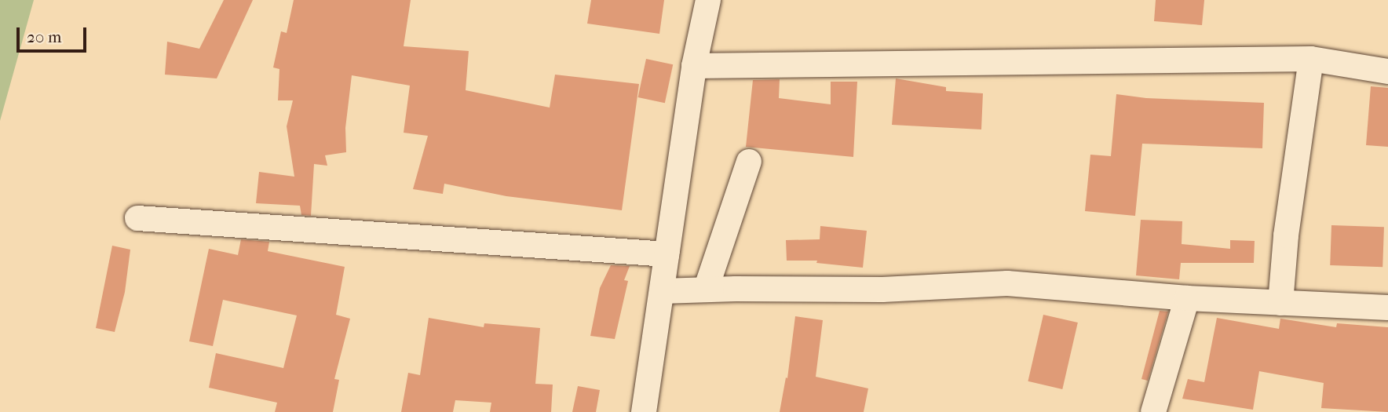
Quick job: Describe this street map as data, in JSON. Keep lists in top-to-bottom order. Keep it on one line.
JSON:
{"scale_bar":"20 m"}
